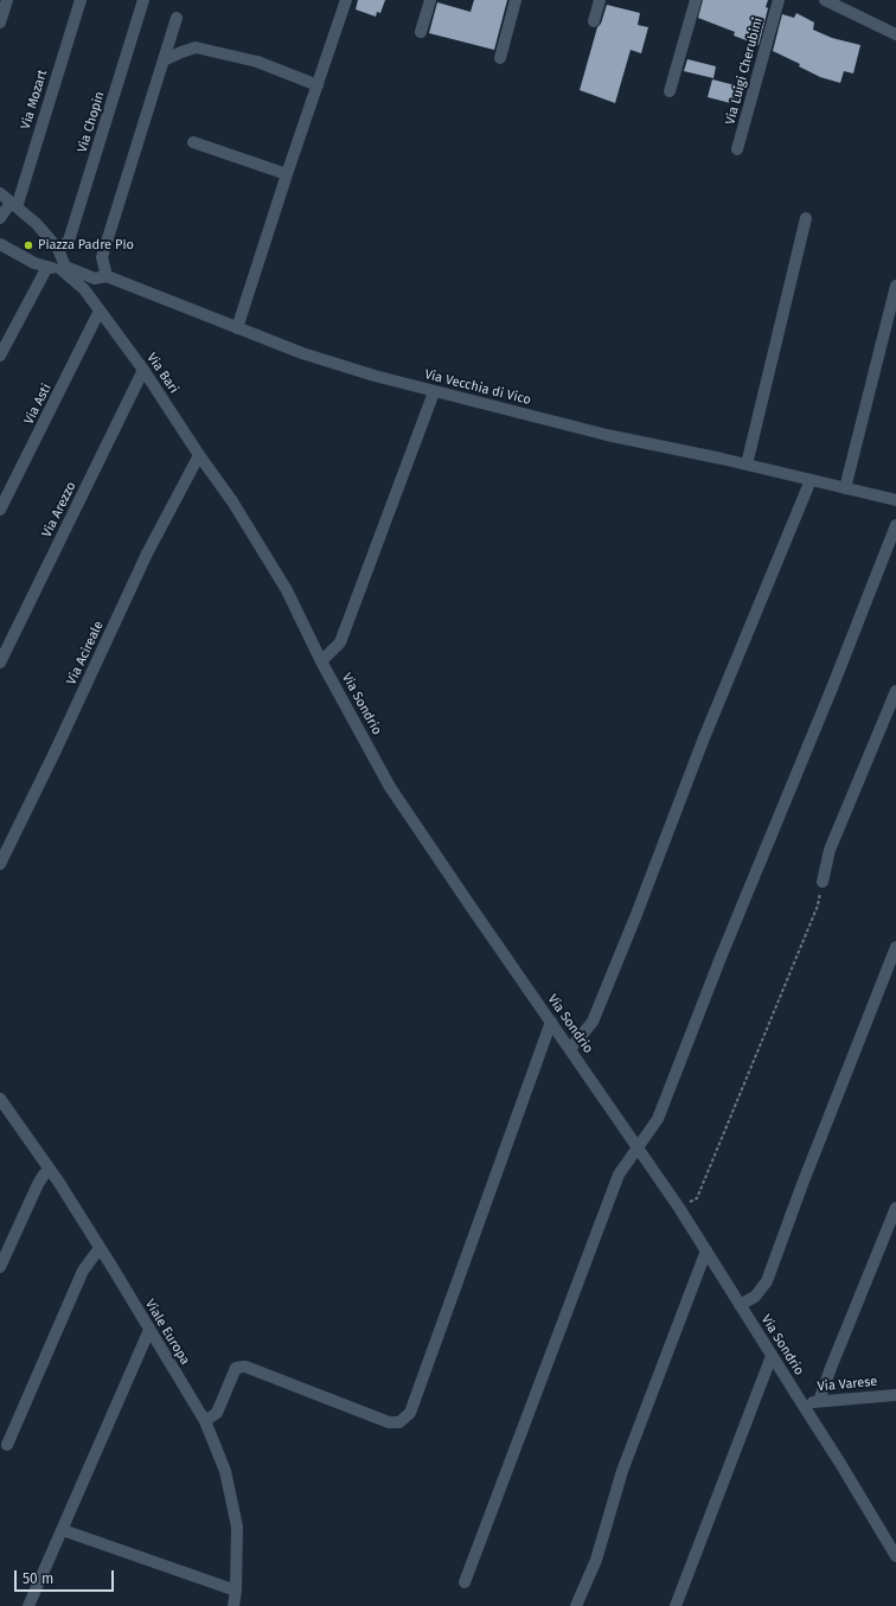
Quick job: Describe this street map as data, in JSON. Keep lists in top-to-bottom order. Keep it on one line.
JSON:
{"streets":{"street":["Via Luigi Cherubini","Via Mozart","Via Chopin","Via Bari","Via Vecchia di Vico","Via Asti","Via Arezzo","Via Acireale","Via Sondrio","Viale Europa","Via Varese"]},"crossings":[["Via Mozart","Via Bari"],["Via Chopin","Via Bari"],["Via Bari","Via Vecchia di Vico"],["Via Bari","Via Asti"],["Via Bari","Via Arezzo"],["Via Bari","Via Acireale"],["Via Bari","Via Sondrio"],["Via Sondrio","Via Varese"]],"places":["Piazza Padre Pio"],"scale_bar":"50 m"}
